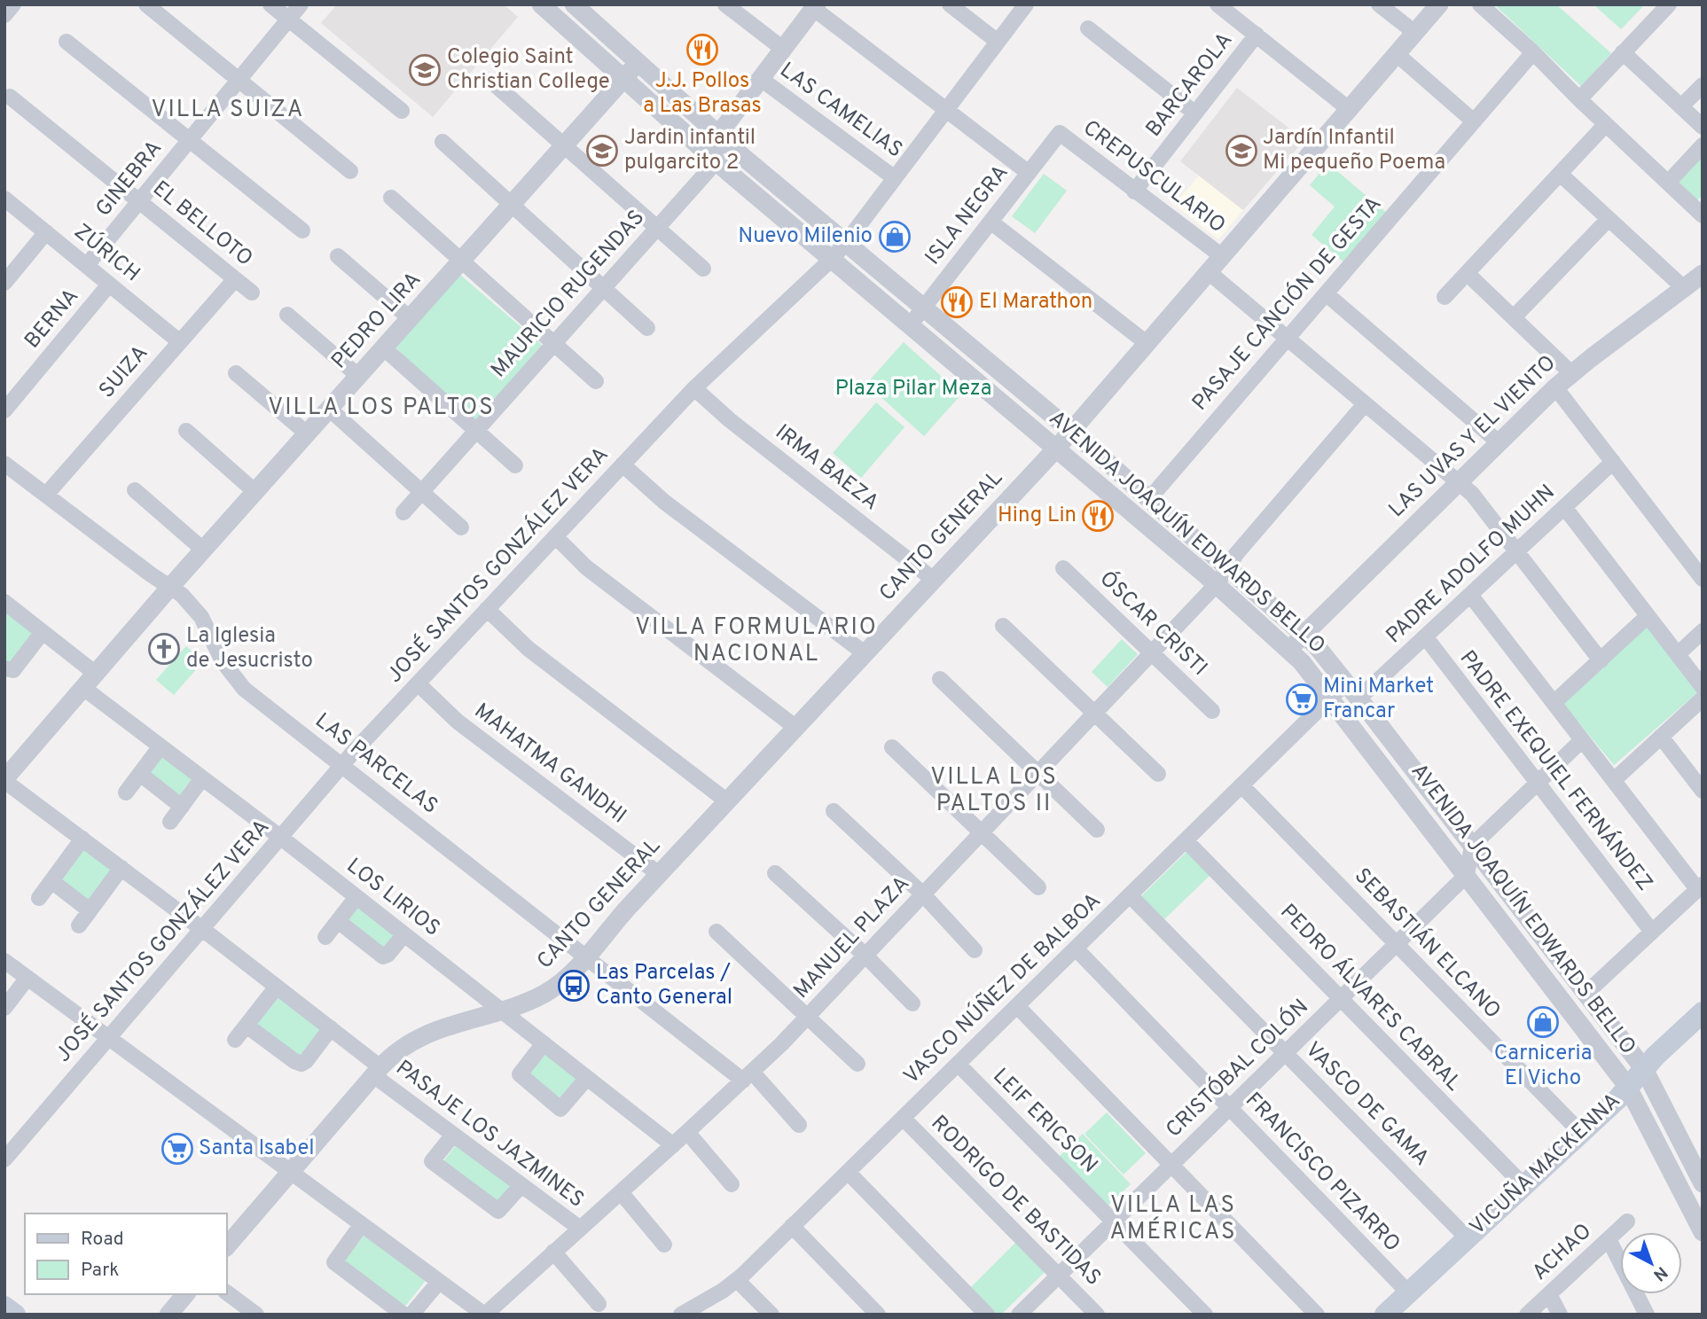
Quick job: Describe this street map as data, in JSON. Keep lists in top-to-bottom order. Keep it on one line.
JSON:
{"streets":{"main road":["VICUÑA MACKENNA"],"street":["BARCAROLA","LAS CAMELIAS","CREPUSCULARIO","GINEBRA","ISLA NEGRA","EL BELLOTO","ZÚRICH","MAURICIO RUGENDAS","PASAJE CANCIÓN DE GESTA","BERNA","PEDRO LIRA","SUIZA","LAS UVAS Y EL VIENTO","IRMA BAEZA","AVENIDA JOAQUÍN EDWARDS BELLO","CANTO GENERAL","PADRE ADOLFO MUHN","JOSÉ SANTOS GONZÁLEZ VERA","ÓSCAR CRISTI","LAS PARCELAS","MAHATMA GANDHI","PADRE EXEQUIEL FERNÁNDEZ","LOS LIRIOS","MANUEL PLAZA","SEBASTIÁN ELCANO","VASCO NÚÑEZ DE BALBOA","PEDRO ÁLVARES CABRAL","CRISTÓBAL COLÓN","VASCO DE GAMA","LEIF ERICSON","PASAJE LOS JAZMINES","FRANCISCO PIZARRO","RODRIGO DE BASTIDAS","ACHAO"]},"crossings":[["BARCAROLA","CREPUSCULARIO"],["LAS CAMELIAS","JOSÉ SANTOS GONZÁLEZ VERA"],["CREPUSCULARIO","ISLA NEGRA"],["CREPUSCULARIO","CANTO GENERAL"],["GINEBRA","EL BELLOTO"],["GINEBRA","ZÚRICH"],["ISLA NEGRA","AVENIDA JOAQUÍN EDWARDS BELLO"],["EL BELLOTO","SUIZA"],["ZÚRICH","BERNA"],["ZÚRICH","SUIZA"],["MAURICIO RUGENDAS","AVENIDA JOAQUÍN EDWARDS BELLO"],["PASAJE CANCIÓN DE GESTA","AVENIDA JOAQUÍN EDWARDS BELLO"],["PEDRO LIRA","AVENIDA JOAQUÍN EDWARDS BELLO"],["PEDRO LIRA","LAS PARCELAS"],["PEDRO LIRA","LOS LIRIOS"],["PEDRO LIRA","PASAJE LOS JAZMINES"],["SUIZA","LAS PARCELAS"],["LAS UVAS Y EL VIENTO","AVENIDA JOAQUÍN EDWARDS BELLO"],["IRMA BAEZA","CANTO GENERAL"],["IRMA BAEZA","JOSÉ SANTOS GONZÁLEZ VERA"],["AVENIDA JOAQUÍN EDWARDS BELLO","CANTO GENERAL"],["AVENIDA JOAQUÍN EDWARDS BELLO","PADRE ADOLFO MUHN"],["AVENIDA JOAQUÍN EDWARDS BELLO","JOSÉ SANTOS GONZÁLEZ VERA"],["AVENIDA JOAQUÍN EDWARDS BELLO","MANUEL PLAZA"],["AVENIDA JOAQUÍN EDWARDS BELLO","VASCO NÚÑEZ DE BALBOA"],["AVENIDA JOAQUÍN EDWARDS BELLO","CRISTÓBAL COLÓN"],["AVENIDA JOAQUÍN EDWARDS BELLO","VICUÑA MACKENNA"],["CANTO GENERAL","LAS PARCELAS"],["CANTO GENERAL","MAHATMA GANDHI"],["CANTO GENERAL","LOS LIRIOS"],["CANTO GENERAL","PASAJE LOS JAZMINES"],["PADRE ADOLFO MUHN","PADRE EXEQUIEL FERNÁNDEZ"],["JOSÉ SANTOS GONZÁLEZ VERA","LAS PARCELAS"],["JOSÉ SANTOS GONZÁLEZ VERA","MAHATMA GANDHI"],["JOSÉ SANTOS GONZÁLEZ VERA","LOS LIRIOS"],["JOSÉ SANTOS GONZÁLEZ VERA","PASAJE LOS JAZMINES"],["ÓSCAR CRISTI","MANUEL PLAZA"],["LAS PARCELAS","MANUEL PLAZA"],["LOS LIRIOS","MANUEL PLAZA"],["MANUEL PLAZA","PASAJE LOS JAZMINES"],["SEBASTIÁN ELCANO","VASCO NÚÑEZ DE BALBOA"],["SEBASTIÁN ELCANO","CRISTÓBAL COLÓN"],["SEBASTIÁN ELCANO","VICUÑA MACKENNA"],["VASCO NÚÑEZ DE BALBOA","PEDRO ÁLVARES CABRAL"],["VASCO NÚÑEZ DE BALBOA","VASCO DE GAMA"],["VASCO NÚÑEZ DE BALBOA","LEIF ERICSON"],["VASCO NÚÑEZ DE BALBOA","FRANCISCO PIZARRO"],["VASCO NÚÑEZ DE BALBOA","RODRIGO DE BASTIDAS"],["PEDRO ÁLVARES CABRAL","CRISTÓBAL COLÓN"],["PEDRO ÁLVARES CABRAL","VICUÑA MACKENNA"],["CRISTÓBAL COLÓN","VASCO DE GAMA"],["CRISTÓBAL COLÓN","LEIF ERICSON"],["CRISTÓBAL COLÓN","FRANCISCO PIZARRO"],["CRISTÓBAL COLÓN","RODRIGO DE BASTIDAS"],["VASCO DE GAMA","VICUÑA MACKENNA"],["VICUÑA MACKENNA","FRANCISCO PIZARRO"]],"districts":["VILLA SUIZA","VILLA LOS PALTOS","VILLA FORMULARIO NACIONAL","VILLA LOS PALTOS II","VILLA LAS AMÉRICAS"],"parks":["Plaza Pilar Meza"],"places":{"restaurant":["J.J. Pollos a Las Brasas","El Marathon","Hing Lin"],"school or university":["Colegio Saint Christian College","Jardin infantil pulgarcito 2","Jardín Infantil Mi pequeño Poema"],"shop":["Nuevo Milenio","Carniceria El Vicho"],"church":["La Iglesia de Jesucristo"],"supermarket":["Mini Market Francar","Santa Isabel"],"bus stop":["Las Parcelas / Canto General"]},"legend":["Road","Park"],"north":"bottom right"}
